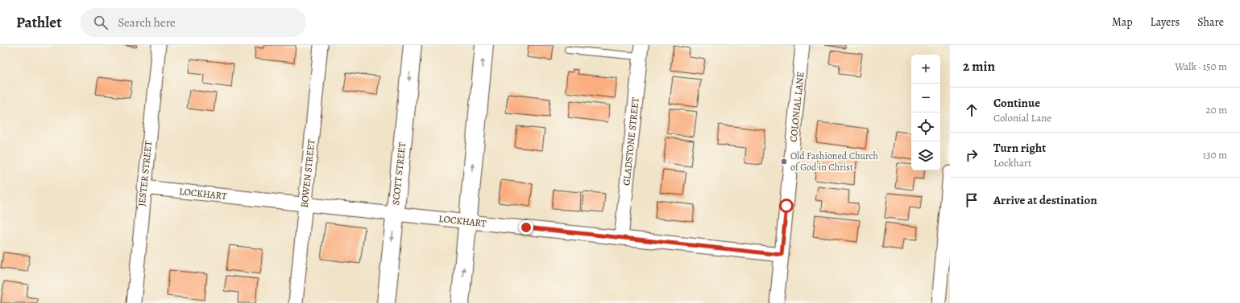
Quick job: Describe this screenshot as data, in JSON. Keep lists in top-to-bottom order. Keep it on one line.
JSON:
{"streets":{"main road":["SCOTT STREET"],"street":["COLONIAL LANE","GLADSTONE STREET","JESTER STREET","BOWEN STREET","LOCKHART"]},"crossings":[["COLONIAL LANE","LOCKHART"],["GLADSTONE STREET","LOCKHART"],["JESTER STREET","LOCKHART"],["BOWEN STREET","LOCKHART"],["SCOTT STREET","LOCKHART"]],"places":["Old Fashioned Church of God in Christ"],"page":{"header":"Pathlet","search":"Search here","nav":["Map","Layers","Share"],"heading":["2 min","Walk · 150 m"],"map_buttons":["+","−"],"list":[["Continue","Colonial Lane","20 m"],["Turn right","Lockhart","130 m"],"Arrive at destination"]}}
